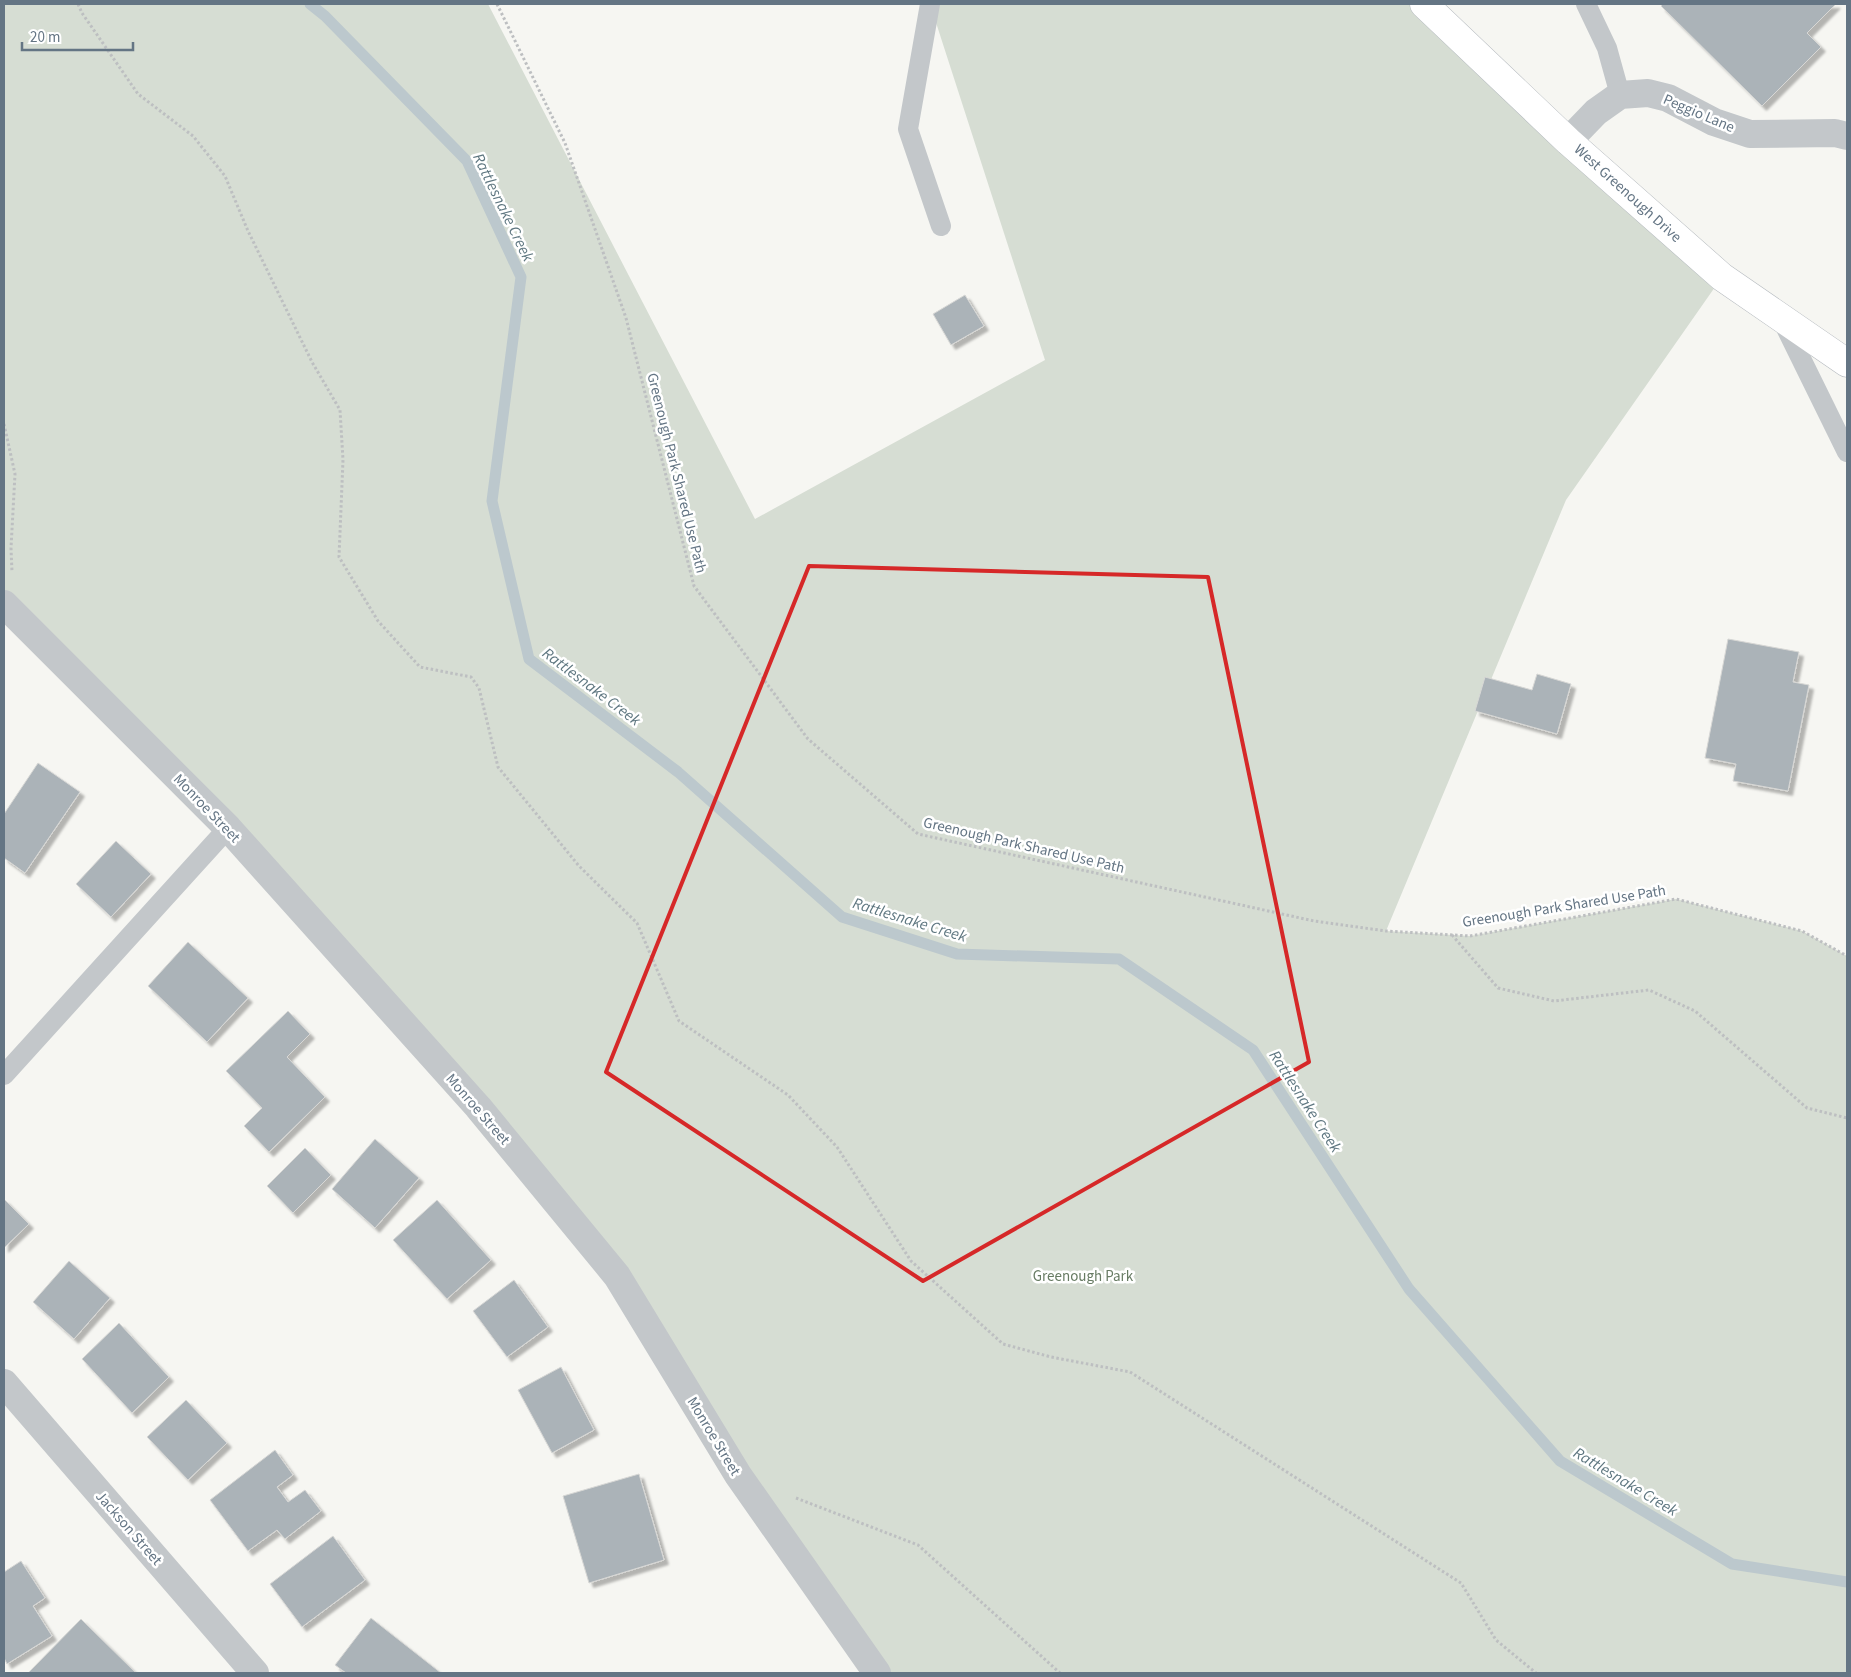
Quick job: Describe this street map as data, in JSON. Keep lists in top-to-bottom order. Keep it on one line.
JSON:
{"streets":{"street":["Peggio Lane","West Greenough Drive","Monroe Street","Jackson Street"],"path":["Greenough Park Shared Use Path"]},"water":["Rattlesnake Creek"],"parks":["Greenough Park"],"scale_bar":"20 m"}
